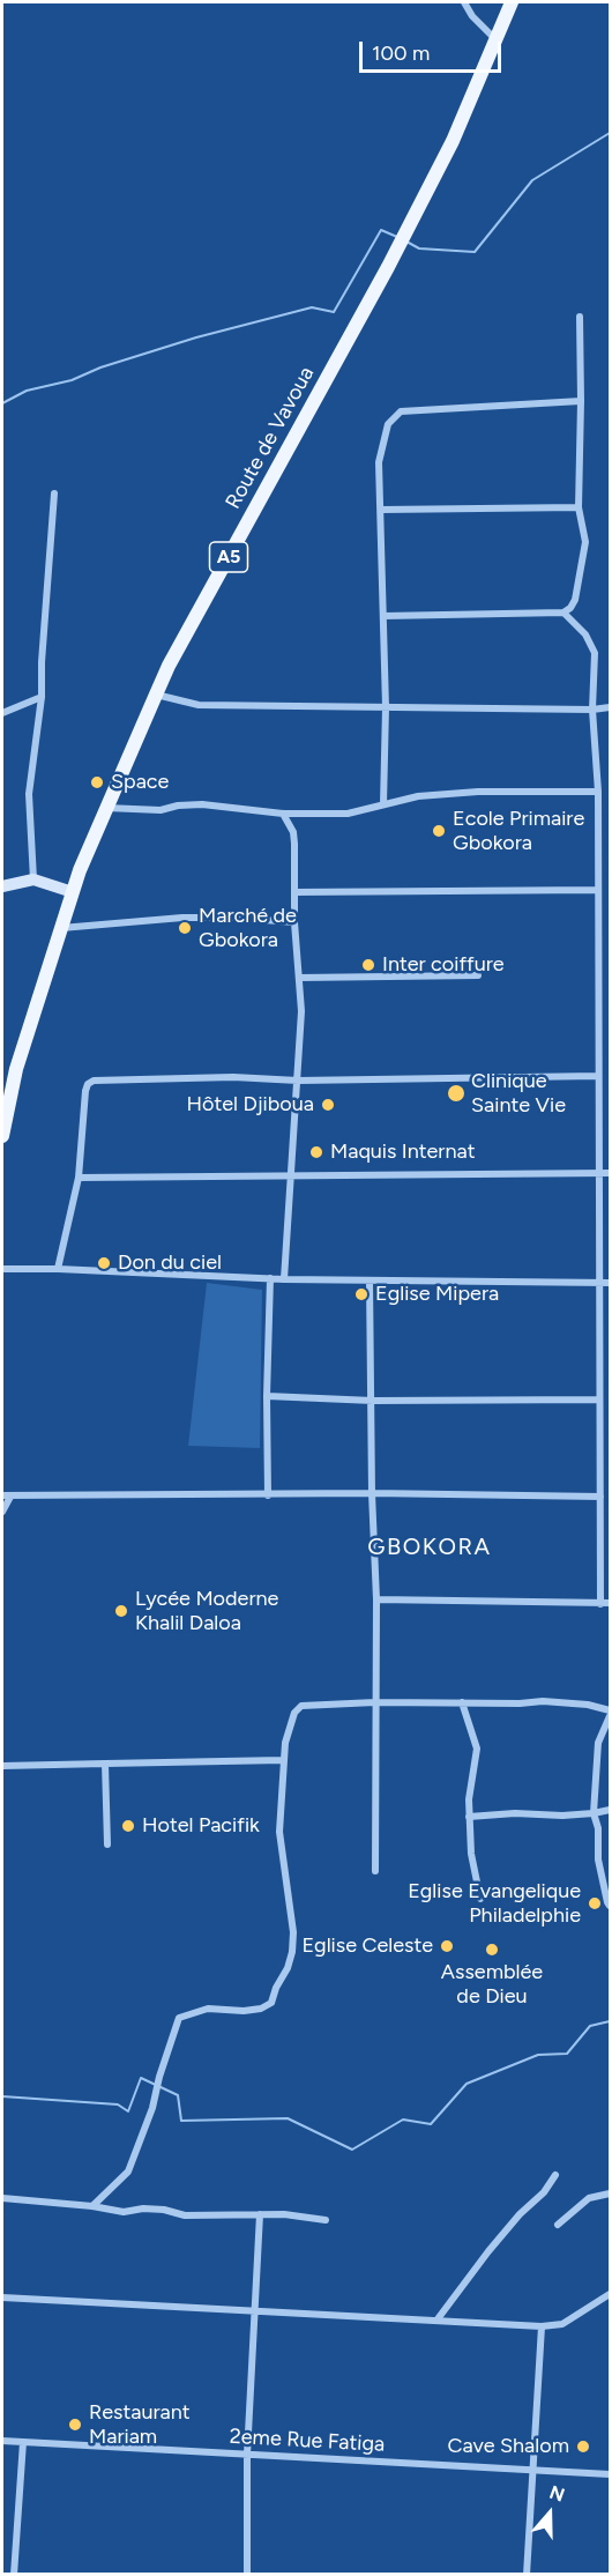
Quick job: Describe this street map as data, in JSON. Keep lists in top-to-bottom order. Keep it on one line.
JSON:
{"streets":{"main road":["Route de Vavoua","A5"],"street":["2eme Rue Fatiga"]},"districts":["GBOKORA"],"places":["Space","Ecole Primaire Gbokora","Marché de Gbokora","Inter coiffure","Clinique Sainte Vie","Hôtel Djiboua","Maquis Internat","Don du ciel","Eglise Mipera","Lycée Moderne Khalil Daloa","Hotel Pacifik","Eglise Evangelique Philadelphie","Eglise Celeste","Assemblée de Dieu","Restaurant Mariam","Cave Shalom"],"scale_bar":"100 m","north":"top"}
